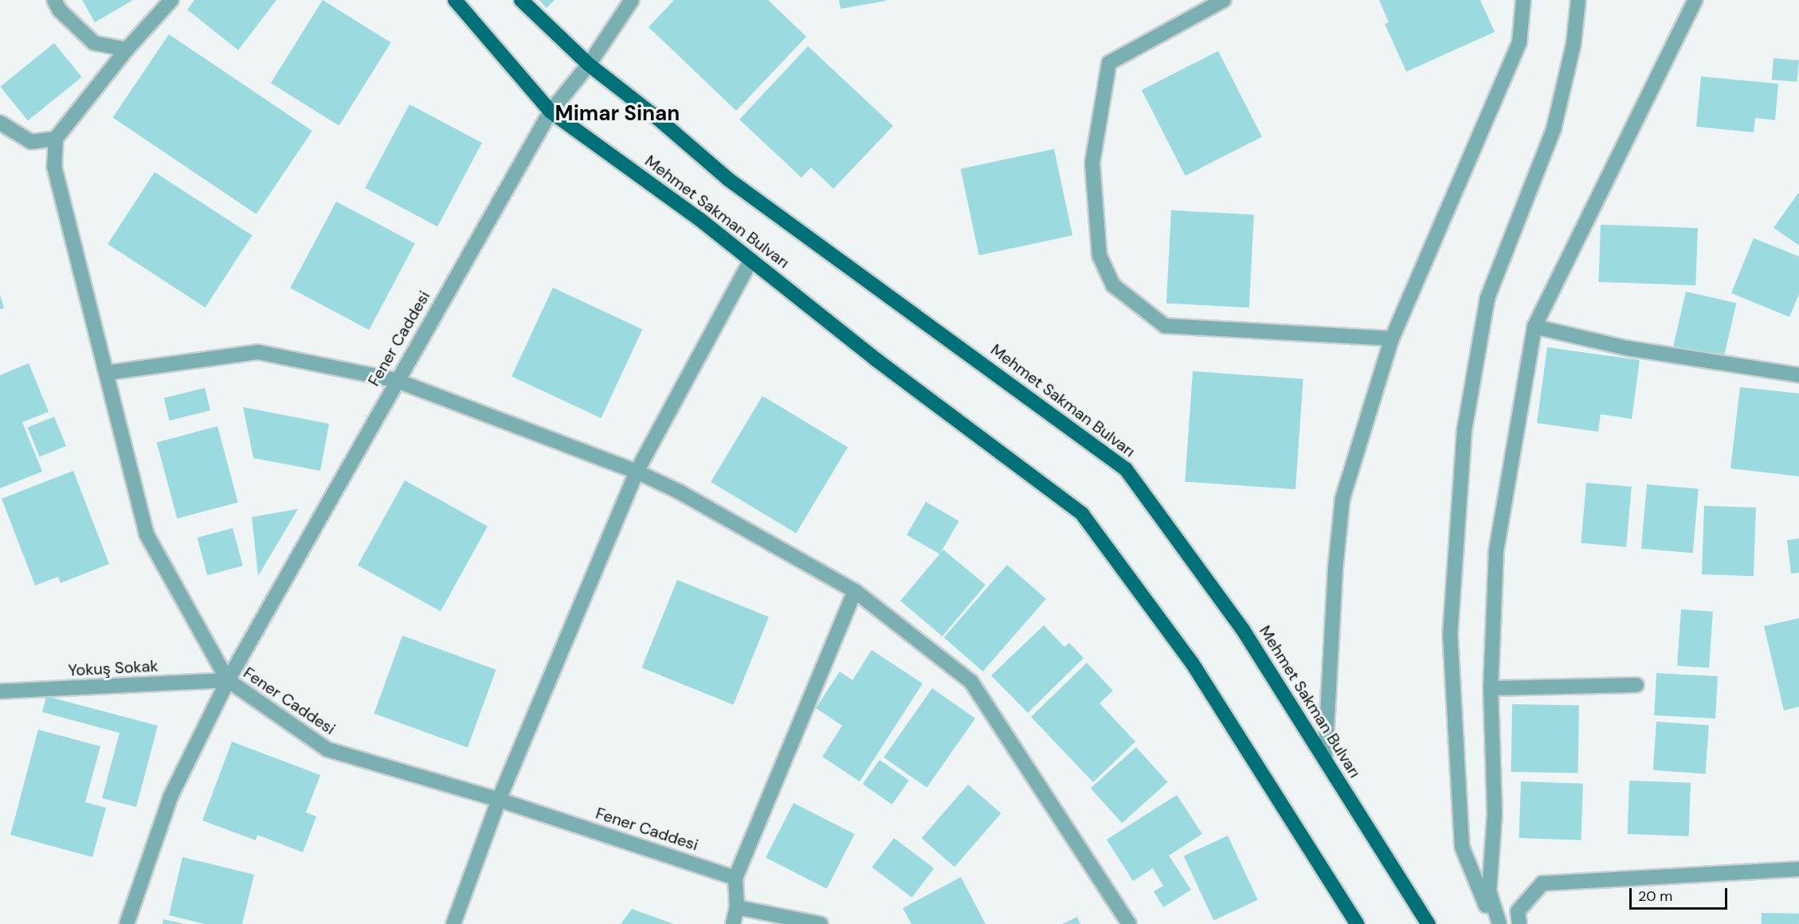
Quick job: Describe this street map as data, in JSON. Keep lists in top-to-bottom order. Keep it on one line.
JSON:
{"streets":{"main road":["Mehmet Sakman Bulvarı"],"street":["Fener Caddesi","Yokuş Sokak"]},"crossings":[["Mehmet Sakman Bulvarı","Fener Caddesi"],["Fener Caddesi","Yokuş Sokak"]],"districts":["Mimar Sinan"],"scale_bar":"20 m"}
